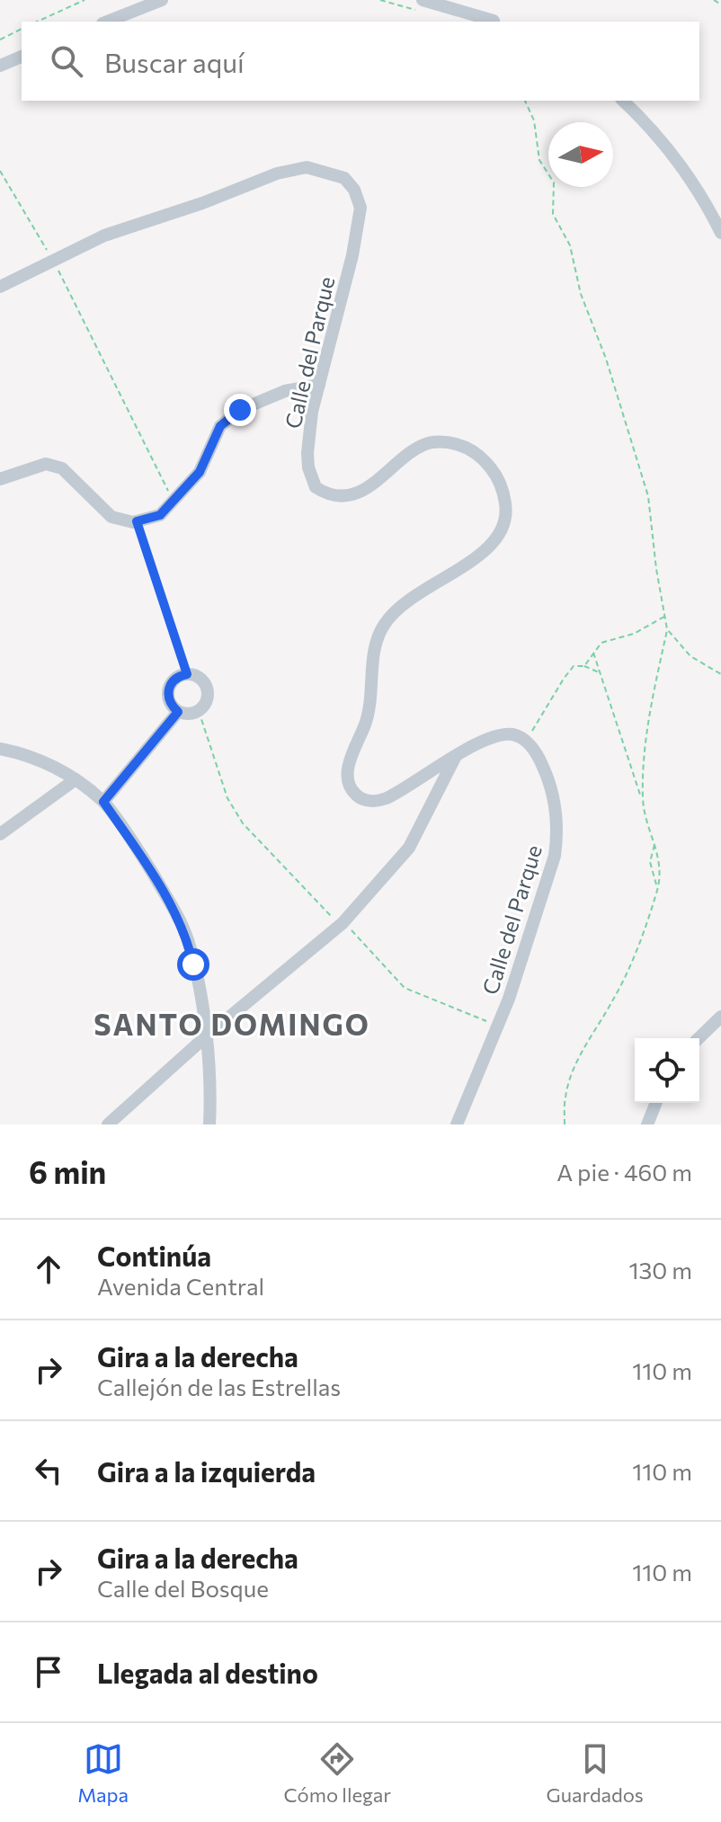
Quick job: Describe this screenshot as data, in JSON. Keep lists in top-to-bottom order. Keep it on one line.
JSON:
{"streets":{"street":["Calle del Parque"]},"districts":["SANTO DOMINGO"],"north":"right","page":{"search":"Buscar aquí","heading":["6 min","A pie · 460 m"],"list":[["Continúa","Avenida Central","130 m"],["Gira a la derecha","Callejón de las Estrellas","110 m"],["Gira a la izquierda","110 m"],["Gira a la derecha","Calle del Bosque","110 m"],"Llegada al destino"],"nav":["Mapa","Cómo llegar","Guardados"]}}
